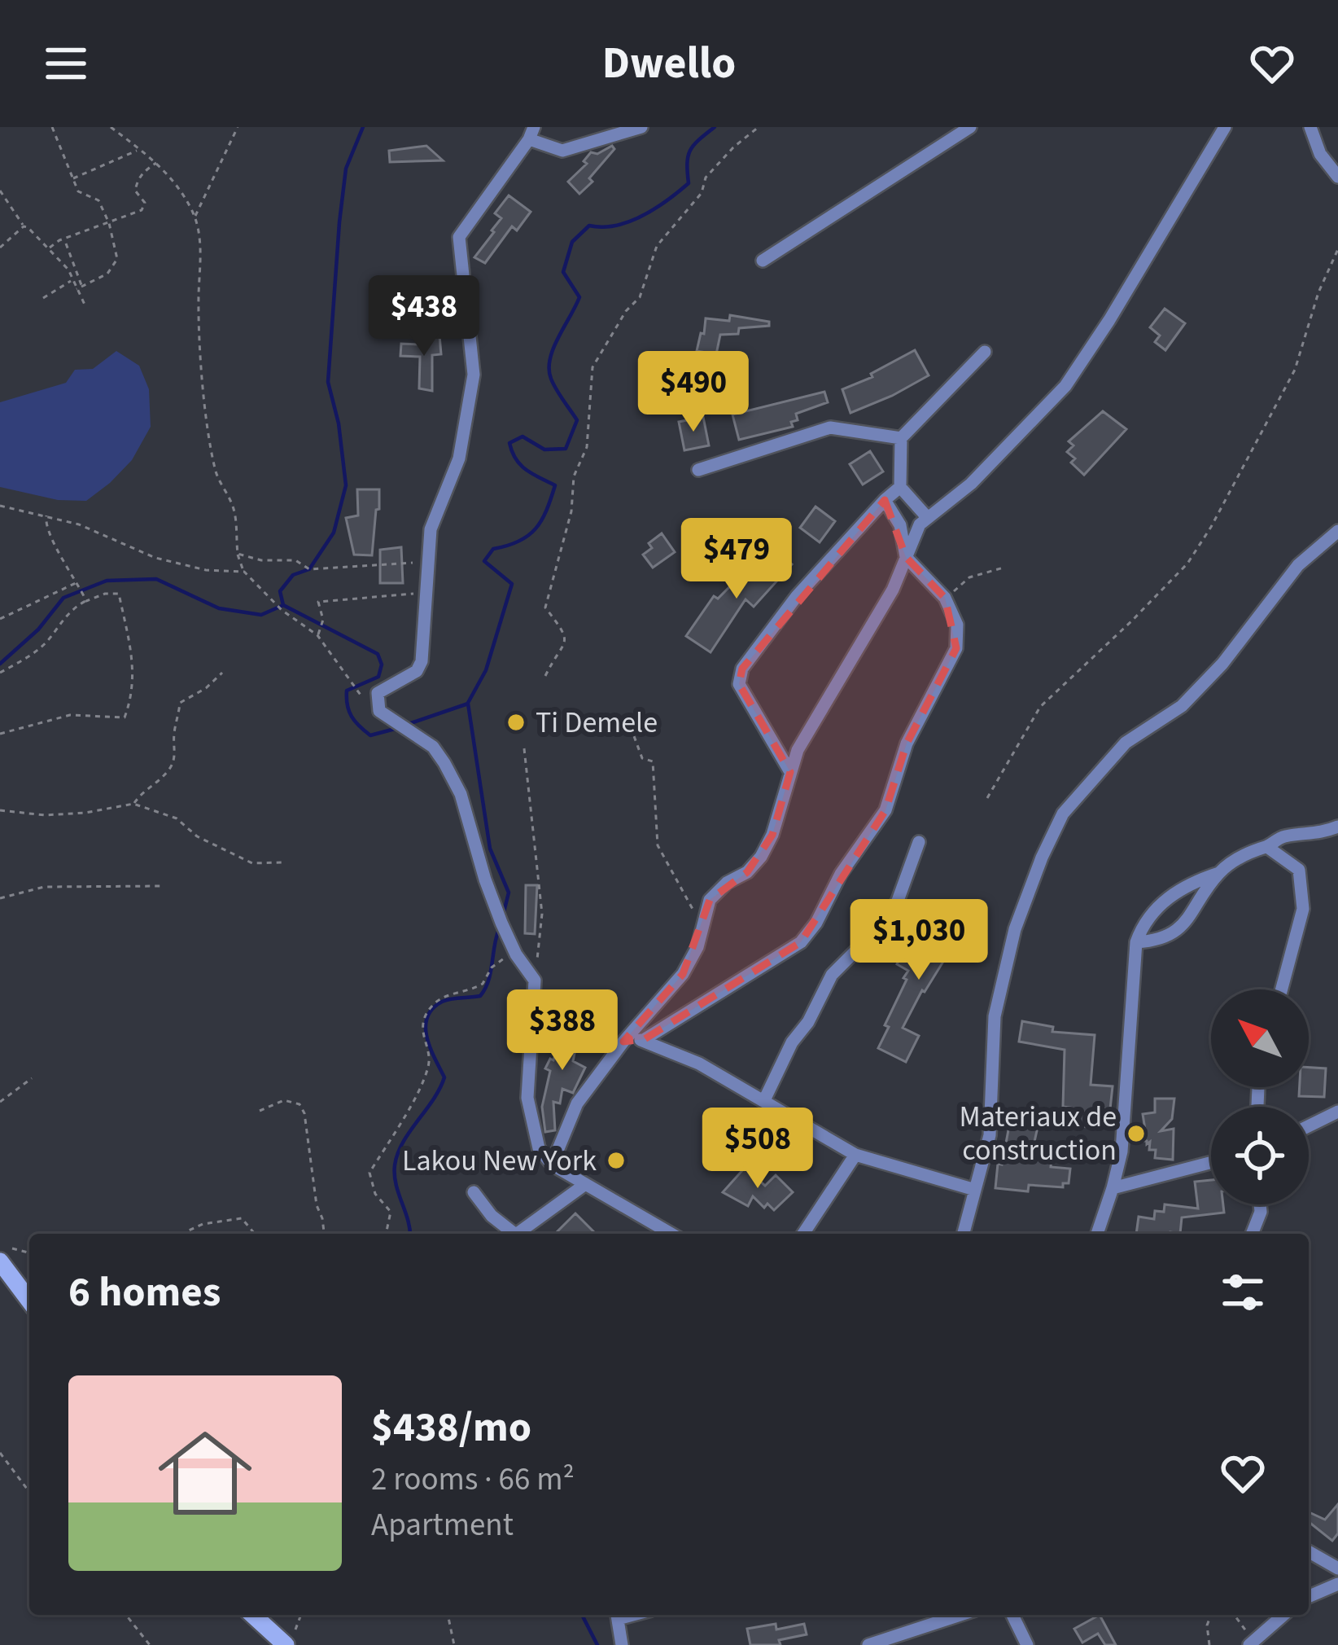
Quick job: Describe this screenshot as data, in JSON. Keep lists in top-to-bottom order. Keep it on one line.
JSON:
{"places":["Ti Demele","Materiaux de construction","Lakou New York"],"north":"top left","page":{"header":"Dwello","price":["$438","$490","$479","$1,030","$388","$508"],"heading":"6 homes","list":[{"name":"$438/mo","note":"2 rooms · 66 m² · Apartment"}]}}
